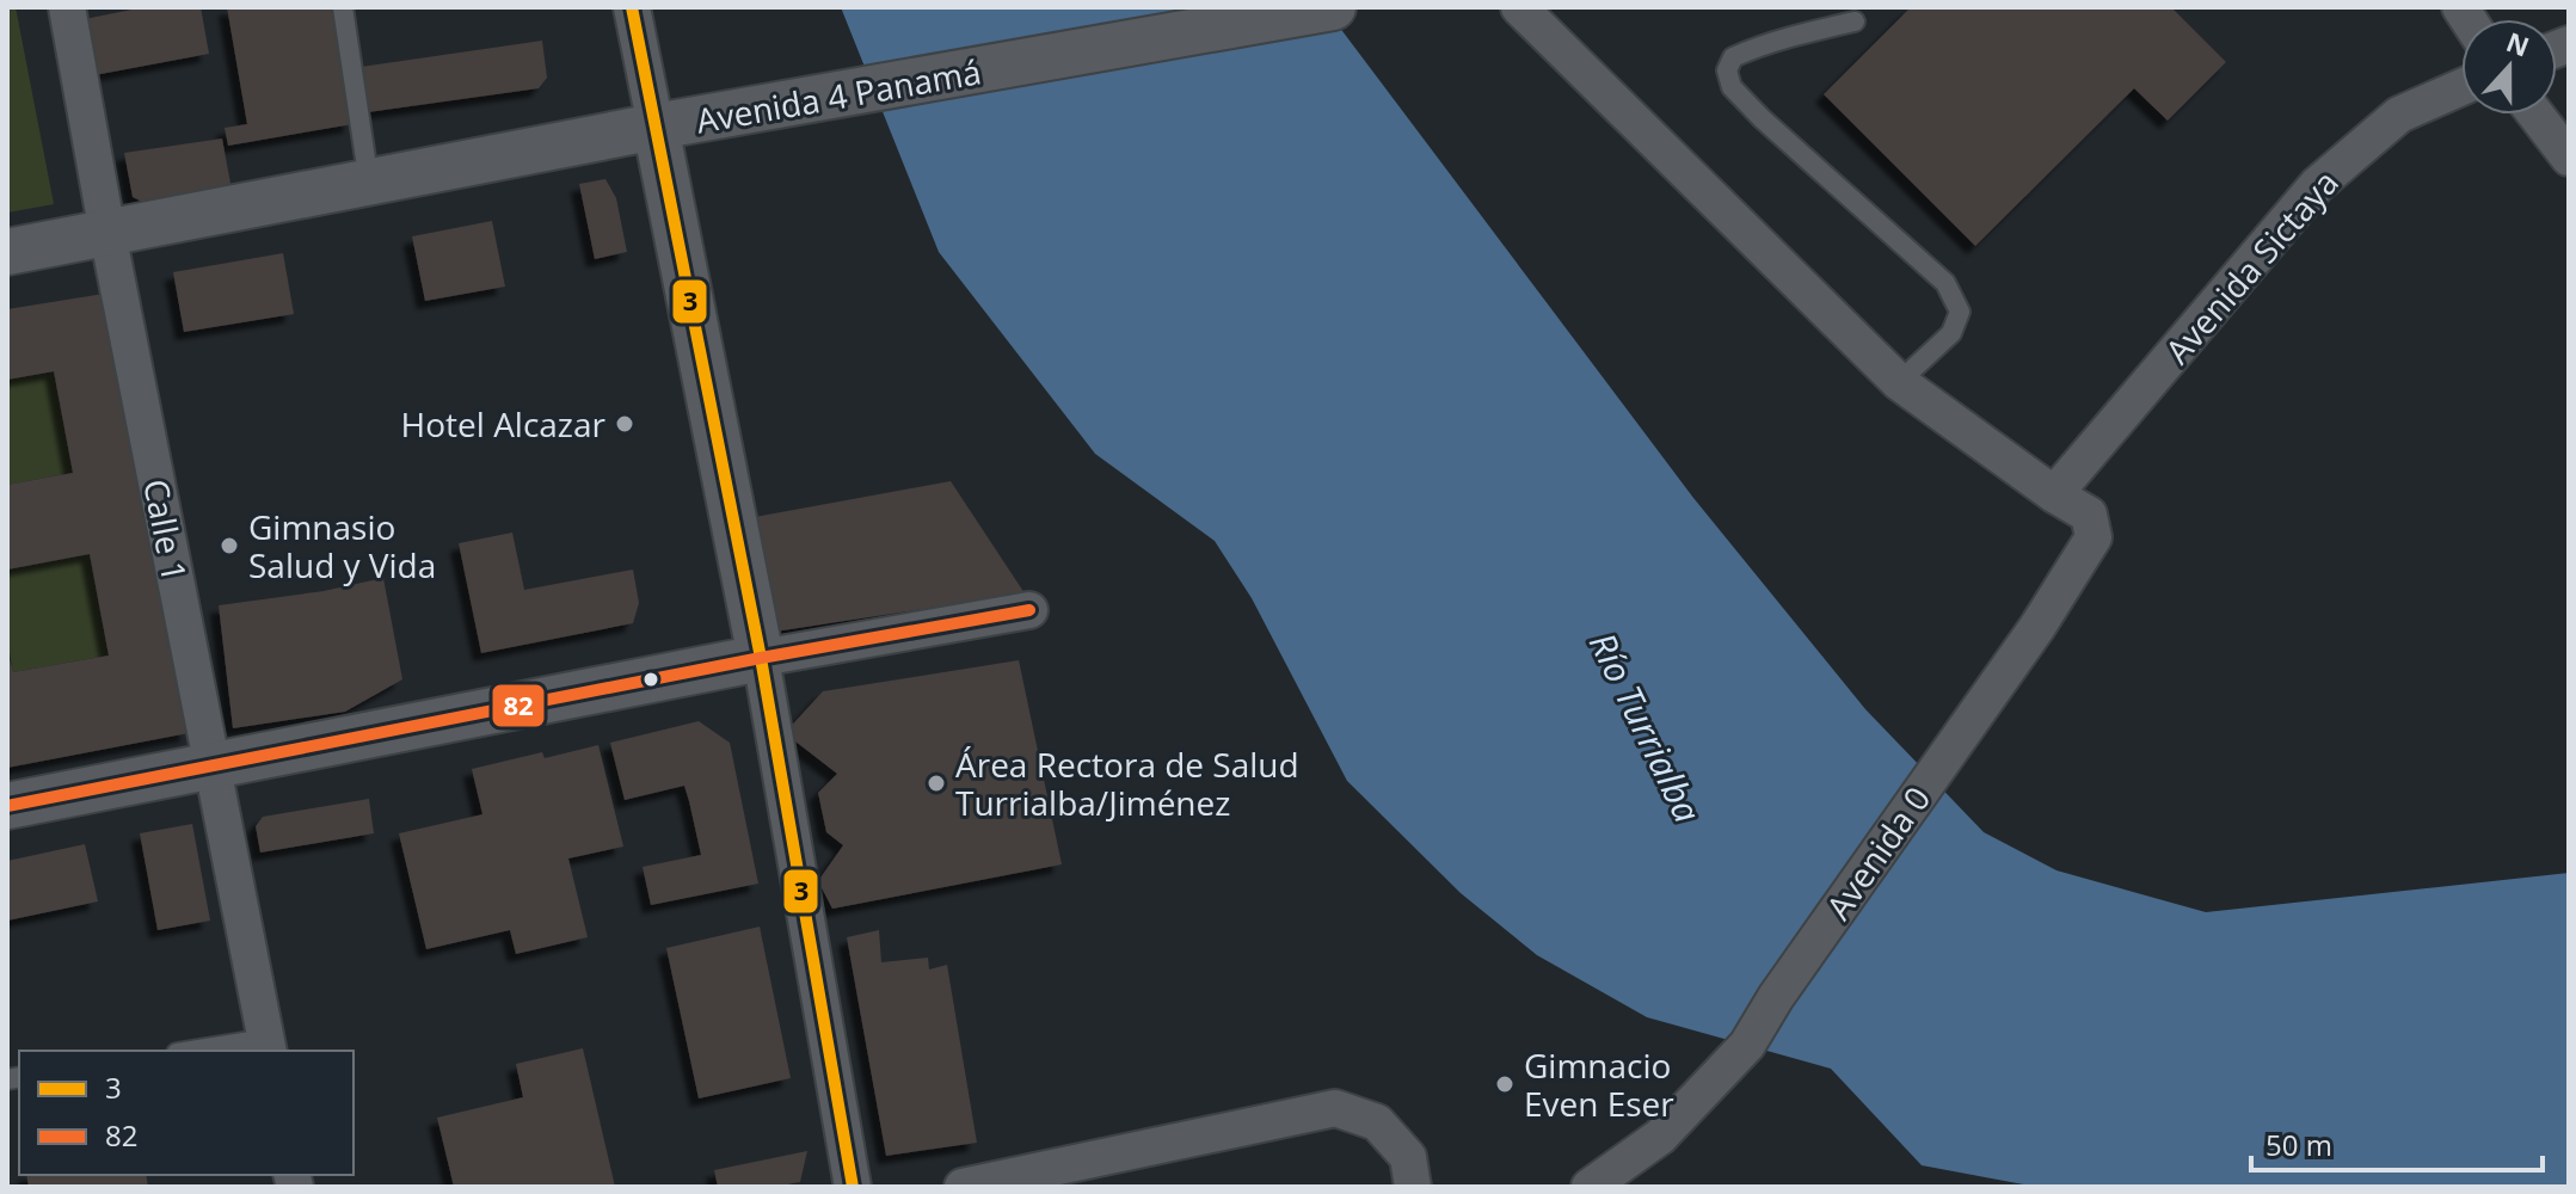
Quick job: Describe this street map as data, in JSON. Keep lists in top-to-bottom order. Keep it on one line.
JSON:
{"streets":{"street":["Avenida 4 Panamá","Avenida Sictaya","Calle 1","Avenida 0"]},"crossings":[["Avenida 4 Panamá","Calle 1"],["Avenida Sictaya","Avenida 0"]],"water":["Río Turrialba"],"places":["Hotel Alcazar","Gimnasio Salud y Vida","Área Rectora de Salud Turrialba/Jiménez","Gimnacio Even Eser"],"lines":["transit line 3","transit line 82"],"legend":["3","82"],"scale_bar":"50 m","north":"top"}
